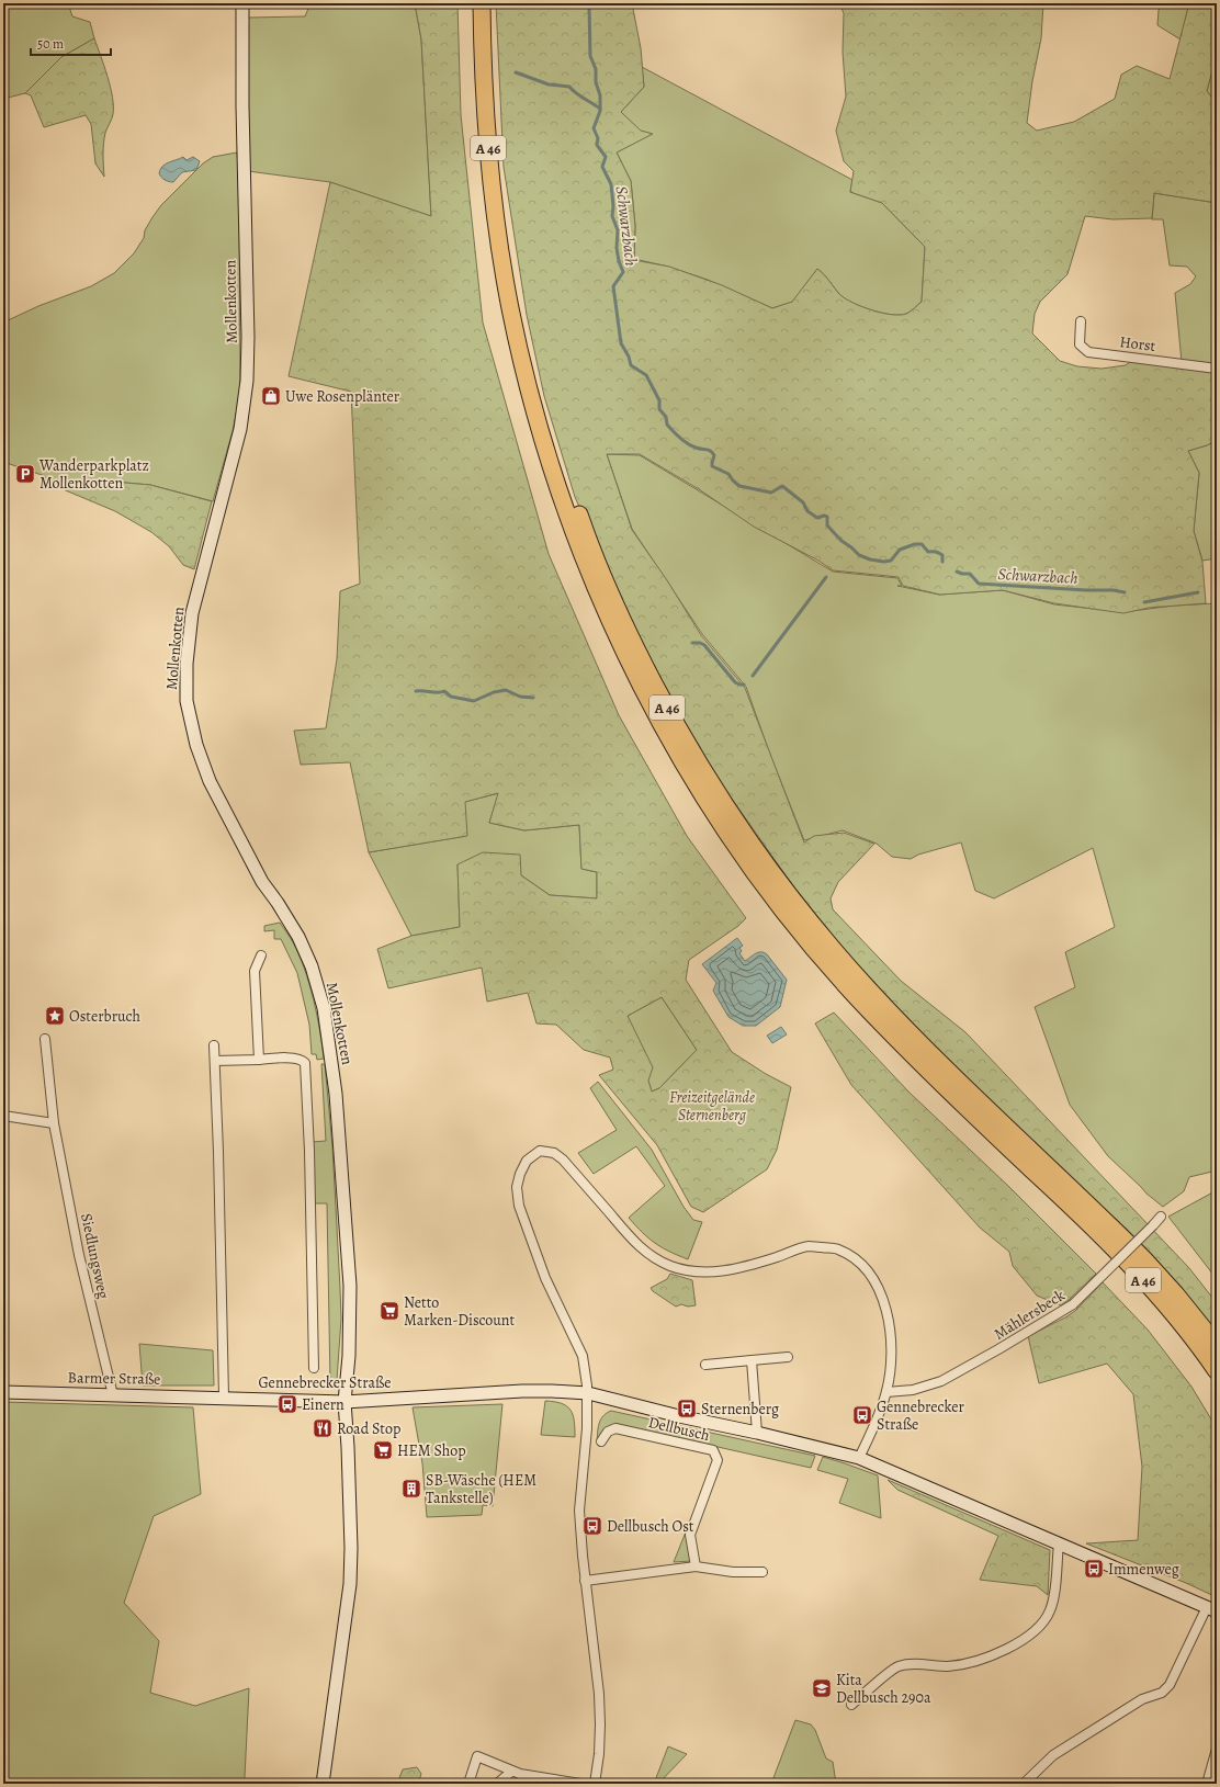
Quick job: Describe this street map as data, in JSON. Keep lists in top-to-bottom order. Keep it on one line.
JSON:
{"streets":{"highway":["A 46"],"main road":["Mollenkotten","Barmer Straße","Gennebrecker Straße"],"street":["Horst","Siedlungsweg","Mählersbeck","Dellbusch"]},"crossings":[["Mollenkotten","Gennebrecker Straße"],["Siedlungsweg","Barmer Straße"],["Barmer Straße","Gennebrecker Straße"]],"water":["Schwarzbach"],"parks":["Freizeitgelände Sternenberg"],"places":{"shop":["Uwe Rosenplänter"],"parking":["Wanderparkplatz Mollenkotten"],"place":["Osterbruch"],"supermarket":["Netto Marken-Discount","HEM Shop"],"bus stop":["Einern","Sternenberg","Gennebrecker Straße","Dellbusch Ost","Immenweg"],"restaurant":["Road Stop"],"building":["SB-Wäsche (HEM Tankstelle)"],"school or university":["Kita Dellbusch 290a"]},"scale_bar":"50 m"}
